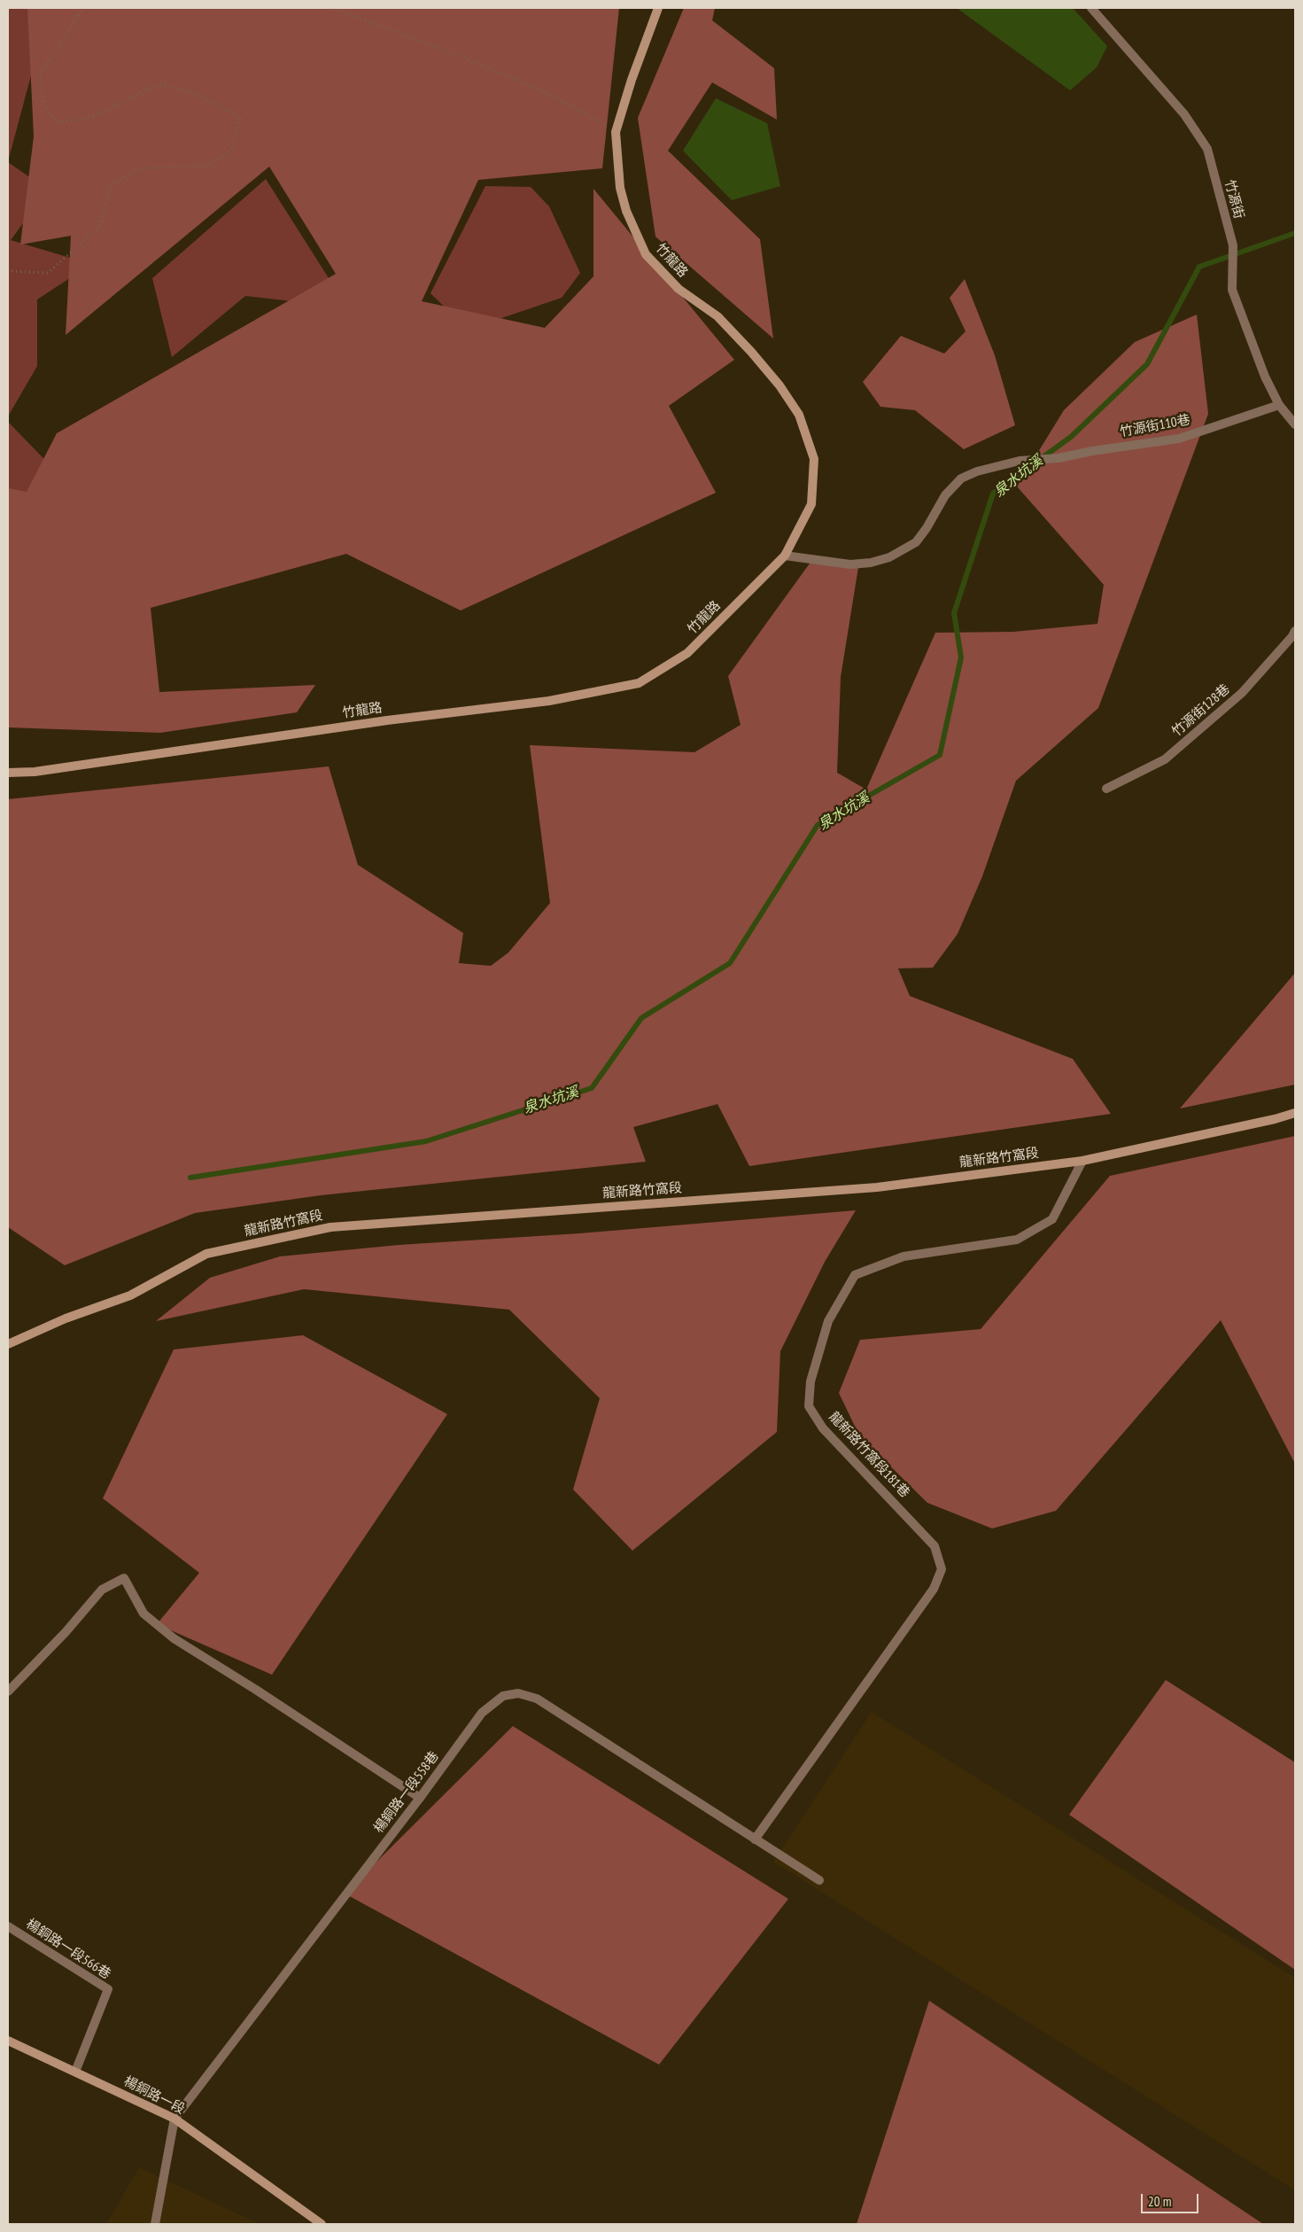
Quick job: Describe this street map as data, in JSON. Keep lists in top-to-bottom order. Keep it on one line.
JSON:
{"streets":{"street":["竹源街","竹龍路","竹源街110巷","竹源街128巷","龍新路竹窩段","龍新路竹窩段181巷","楊銅路一段558巷","楊銅路一段566巷","楊銅路一段"]},"crossings":[["竹源街","竹源街110巷"],["竹龍路","竹源街110巷"],["龍新路竹窩段","龍新路竹窩段181巷"],["龍新路竹窩段181巷","楊銅路一段558巷"],["楊銅路一段558巷","楊銅路一段"],["楊銅路一段566巷","楊銅路一段"]],"water":["泉水坑溪"],"scale_bar":"20 m"}
